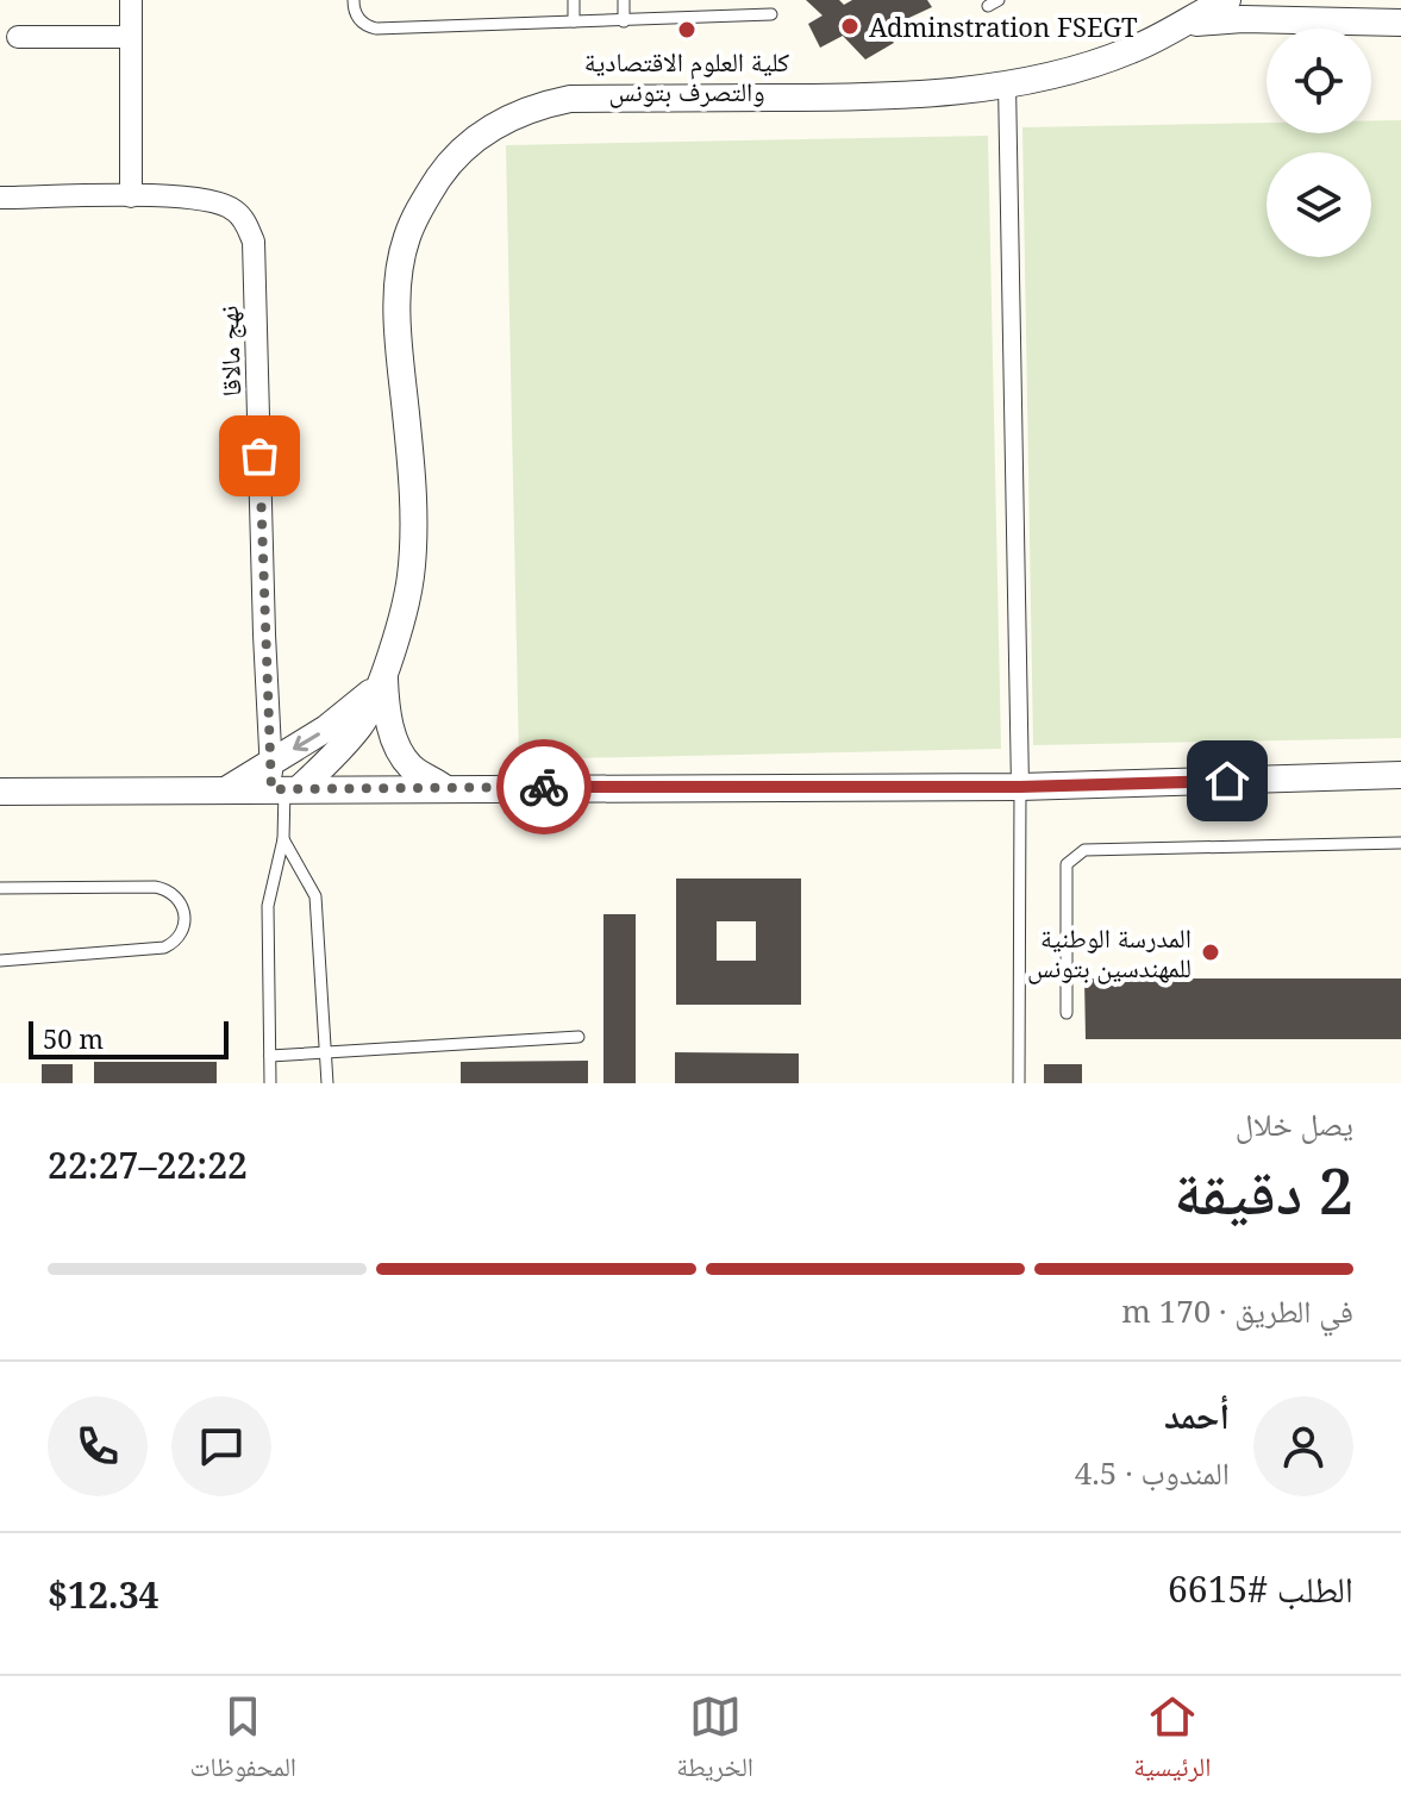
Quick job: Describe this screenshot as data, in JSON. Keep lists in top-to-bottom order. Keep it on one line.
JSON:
{"streets":{"street":["نهج مالاقا"]},"places":["Adminstration FSEGT","كلية العلوم الاقتصادية والتصرف بتونس","المدرسة الوطنية للمهندسين بتونس"],"scale_bar":"50 m","page":{"scale":"50 m","heading":["2 دقيقة","يصل خلال","22:22–22:27"],"panel":["أحمد","المندوب · 4.5","الطلب #6615","$12.34"],"bar":"في الطريق · 170 m","tabs":["الرئيسية","الخريطة","المحفوظات"]}}
